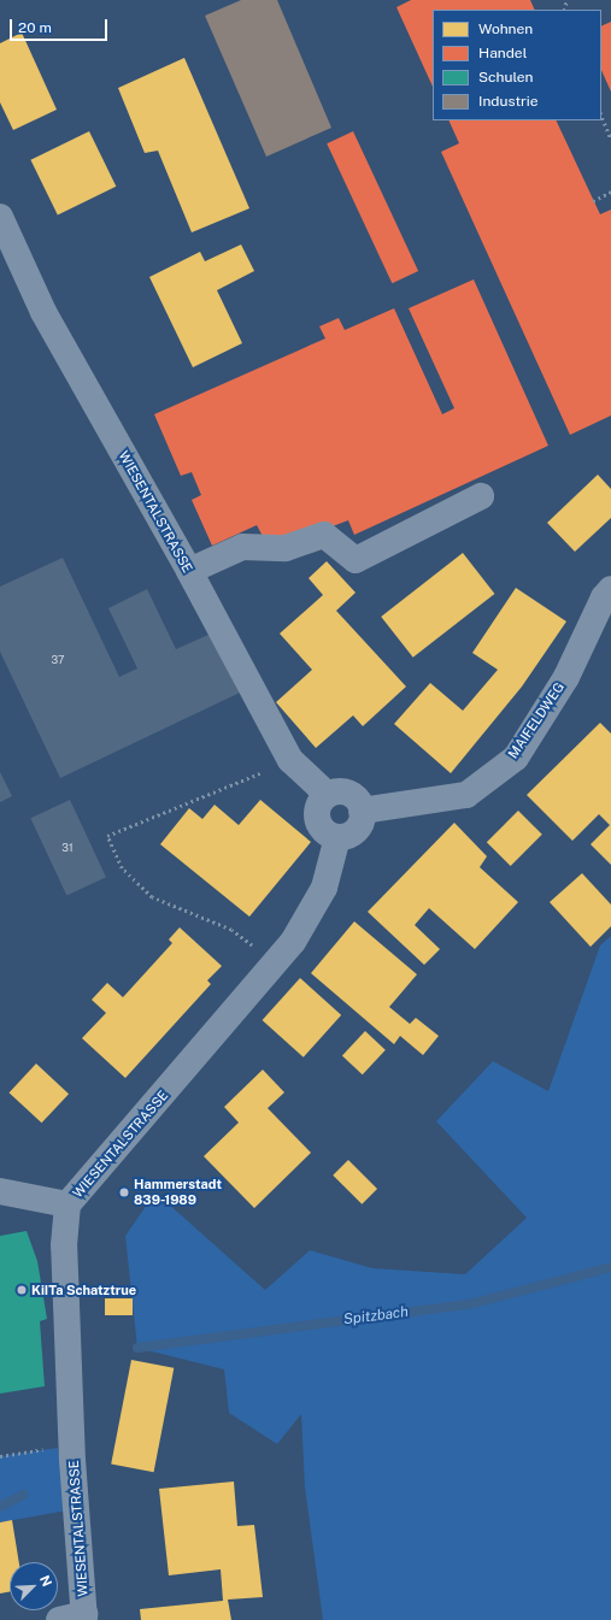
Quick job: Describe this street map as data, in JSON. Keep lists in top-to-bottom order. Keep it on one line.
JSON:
{"streets":{"street":["WIESENTALSTRASSE","MAIFELDWEG"]},"crossings":[["WIESENTALSTRASSE","MAIFELDWEG"]],"water":["Spitzbach"],"places":["Hammerstadt 839-1989","KiITa Schatztrue"],"house_numbers":["37","31"],"legend":["Wohnen","Handel","Schulen","Industrie"],"scale_bar":"20 m","north":"top right"}
